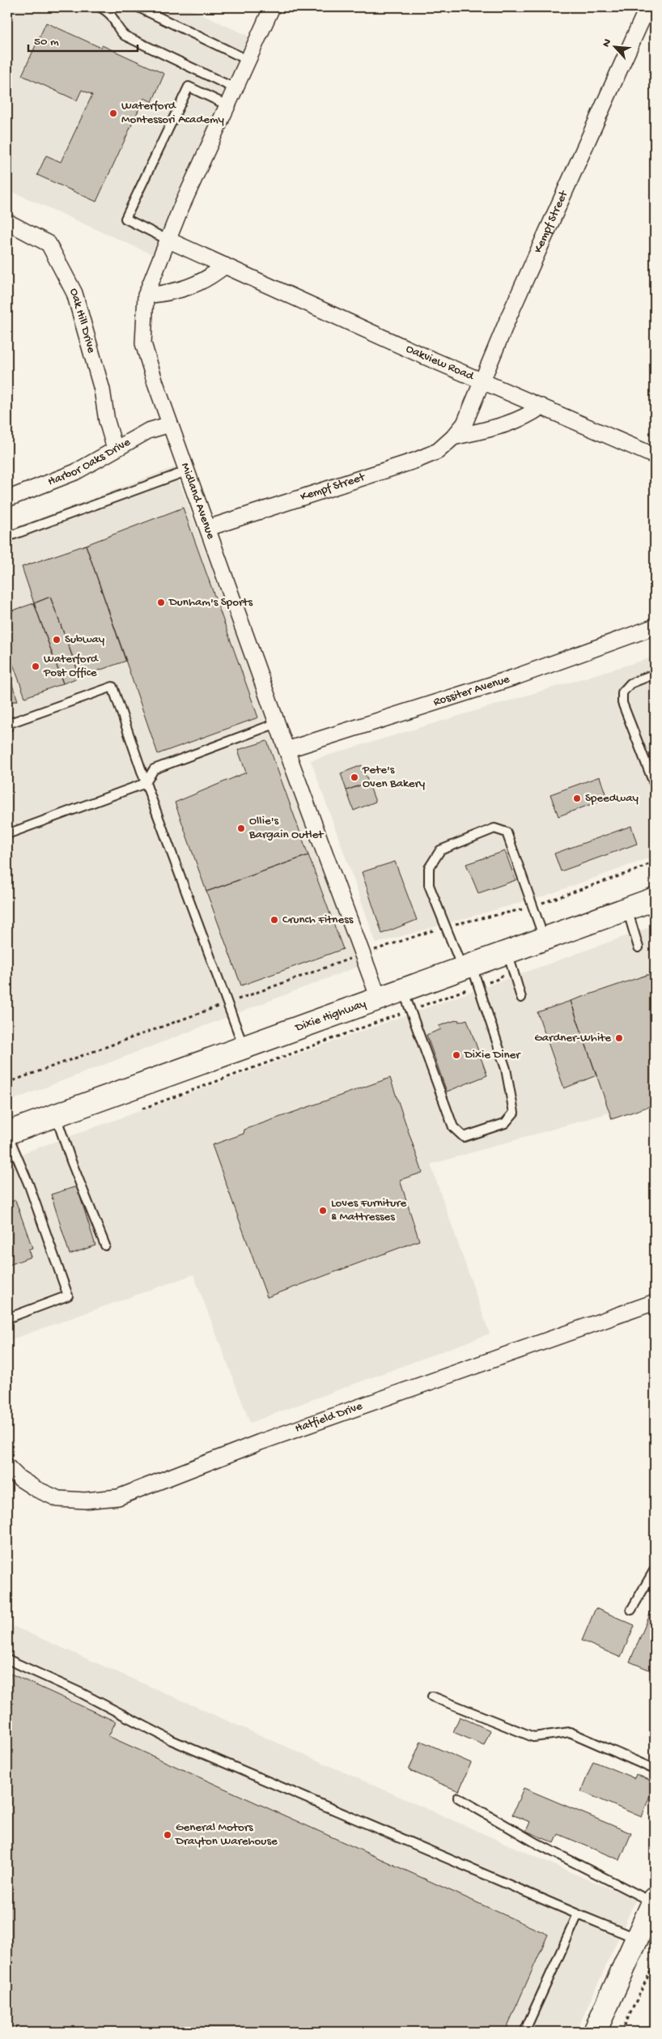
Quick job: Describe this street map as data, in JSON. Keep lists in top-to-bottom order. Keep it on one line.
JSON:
{"streets":{"main road":["Dixie Highway"],"street":["Kempf Street","Oak Hill Drive","Oakview Road","Harbor Oaks Drive","Midland Avenue","Rossiter Avenue","Hatfield Drive"]},"crossings":[["Kempf Street","Oakview Road"],["Kempf Street","Midland Avenue"],["Oak Hill Drive","Harbor Oaks Drive"],["Oakview Road","Midland Avenue"],["Harbor Oaks Drive","Midland Avenue"],["Midland Avenue","Rossiter Avenue"],["Midland Avenue","Dixie Highway"]],"places":["Waterford Montessori Academy","Dunham's Sports","Subway","Waterford Post Office","Pete's Oven Bakery","Speedway","Ollie's Bargain Outlet","Crunch Fitness","Gardner-White","Dixie Diner","Loves Furniture & Mattresses","General Motors Drayton Warehouse"],"scale_bar":"50 m","north":"top left"}
